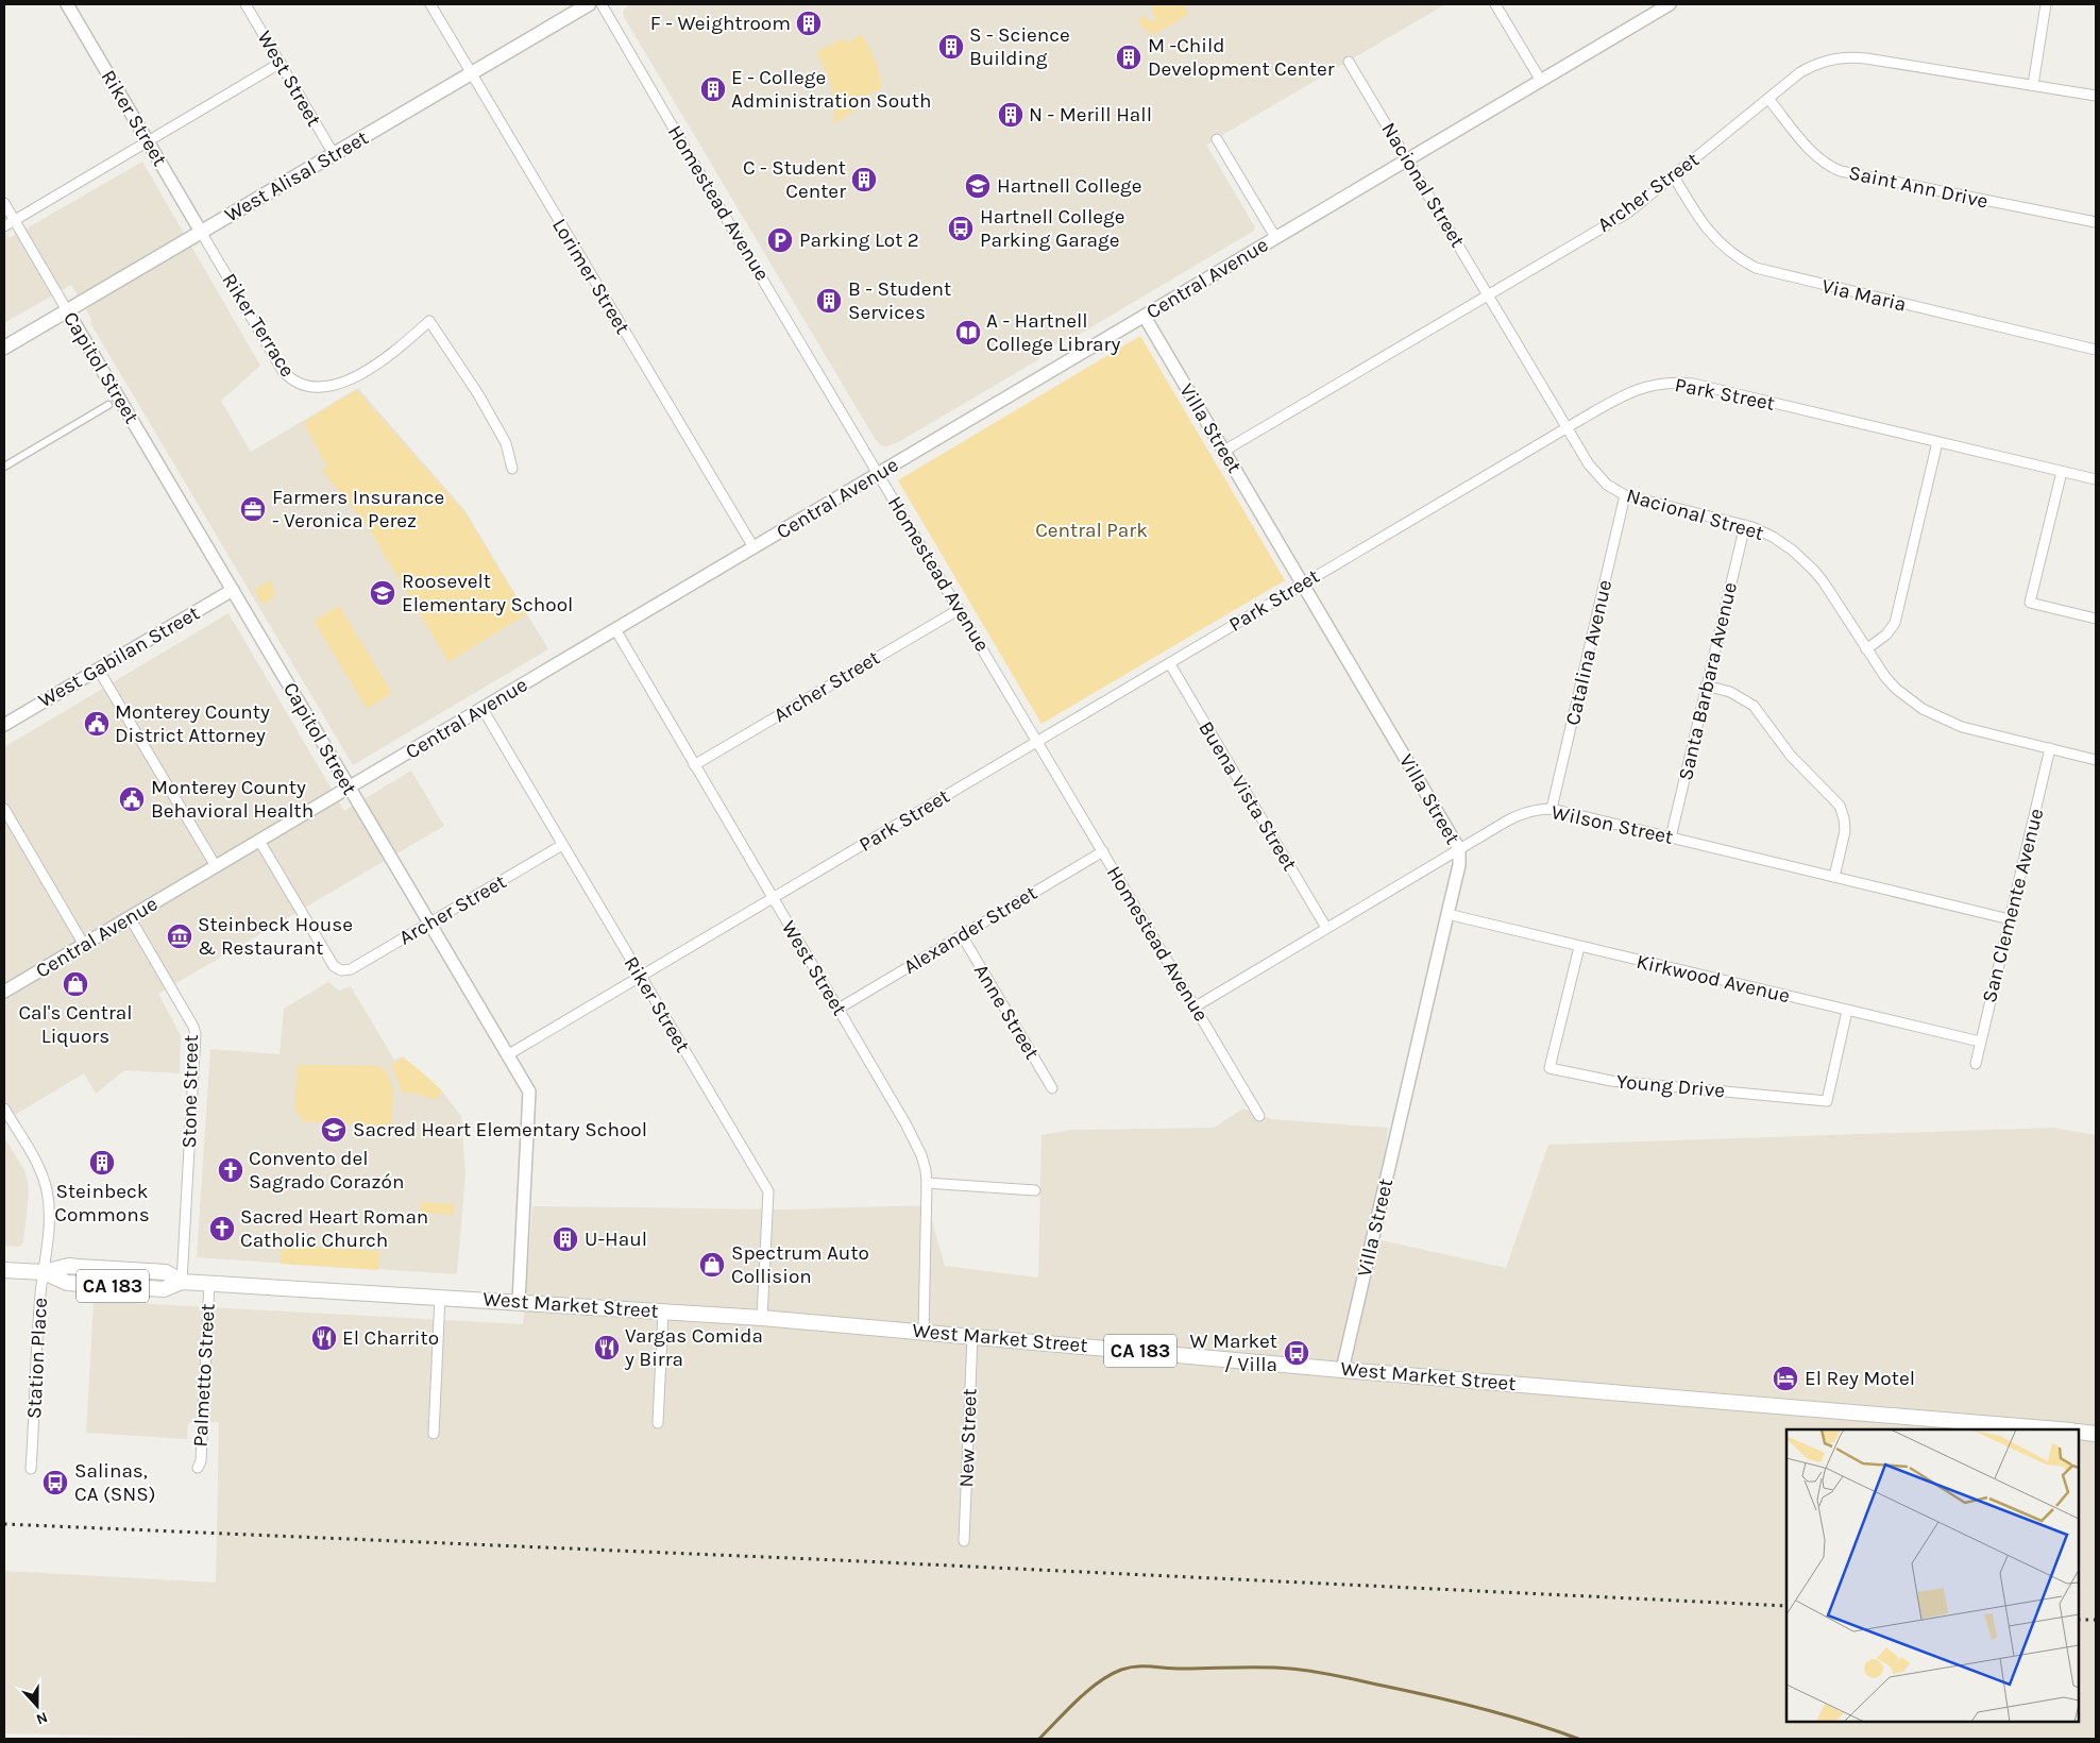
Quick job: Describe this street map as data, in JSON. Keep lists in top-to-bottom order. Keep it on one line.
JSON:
{"streets":{"main road":["West Alisal Street","CA 183","West Market Street"],"street":["West Street","Riker Street","Nacional Street","Saint Ann Drive","Archer Street","Homestead Avenue","Lorimer Street","Central Avenue","Via Maria","Riker Terrace","Capitol Street","Park Street","Villa Street","Catalina Avenue","West Gabilan Street","Santa Barbara Avenue","Buena Vista Street","Wilson Street","San Clemente Avenue","Alexander Street","Kirkwood Avenue","Anne Street","Young Drive","Stone Street","Station Place","Palmetto Street","New Street"]},"crossings":[["West Street","West Alisal Street"],["West Street","Archer Street"],["West Street","Central Avenue"],["West Street","Park Street"],["West Street","Alexander Street"],["West Street","West Market Street"],["Riker Street","West Alisal Street"],["Riker Street","Archer Street"],["Riker Street","Central Avenue"],["Riker Street","Riker Terrace"],["Riker Street","Park Street"],["Riker Street","West Market Street"],["West Alisal Street","Lorimer Street"],["West Alisal Street","Riker Terrace"],["West Alisal Street","Capitol Street"],["Nacional Street","Archer Street"],["Nacional Street","Central Avenue"],["Nacional Street","Park Street"],["Nacional Street","Catalina Avenue"],["Nacional Street","Santa Barbara Avenue"],["Nacional Street","San Clemente Avenue"],["Saint Ann Drive","Archer Street"],["Archer Street","Homestead Avenue"],["Archer Street","Central Avenue"],["Archer Street","Via Maria"],["Archer Street","Capitol Street"],["Archer Street","Villa Street"],["Homestead Avenue","Central Avenue"],["Homestead Avenue","Park Street"],["Homestead Avenue","Wilson Street"],["Homestead Avenue","Alexander Street"],["Lorimer Street","Central Avenue"],["Central Avenue","Capitol Street"],["Central Avenue","Villa Street"],["Central Avenue","Stone Street"],["Capitol Street","Park Street"],["Capitol Street","West Gabilan Street"],["Capitol Street","West Market Street"],["Park Street","Villa Street"],["Park Street","Buena Vista Street"],["Villa Street","Wilson Street"],["Villa Street","Kirkwood Avenue"],["Villa Street","West Market Street"],["Catalina Avenue","Wilson Street"],["Santa Barbara Avenue","Wilson Street"],["Buena Vista Street","Wilson Street"],["Wilson Street","San Clemente Avenue"],["San Clemente Avenue","Kirkwood Avenue"],["Alexander Street","Anne Street"],["Kirkwood Avenue","Young Drive"],["Stone Street","West Market Street"],["West Market Street","Station Place"],["West Market Street","Palmetto Street"],["West Market Street","New Street"]],"parks":["Central Park"],"places":{"building":["F - Weightroom","S - Science Building","M -Child Development Center","E - College Administration South","N - Merill Hall","C - Student Center","B - Student Services","Steinbeck Commons","U-Haul"],"school or university":["Hartnell College","Roosevelt Elementary School","Sacred Heart Elementary School"],"bus stop":["Hartnell College Parking Garage","W Market / Villa","Salinas, CA (SNS)"],"parking":["Parking Lot 2"],"library":["A - Hartnell College Library"],"office":["Farmers Insurance - Veronica Perez"],"public building":["Monterey County District Attorney","Monterey County Behavioral Health"],"museum":["Steinbeck House & Restaurant"],"shop":["Cal's Central Liquors","Spectrum Auto Collision"],"church":["Convento del Sagrado Corazón","Sacred Heart Roman Catholic Church"],"restaurant":["El Charrito","Vargas Comida y Birra"],"hotel":["El Rey Motel"]},"north":"bottom"}
